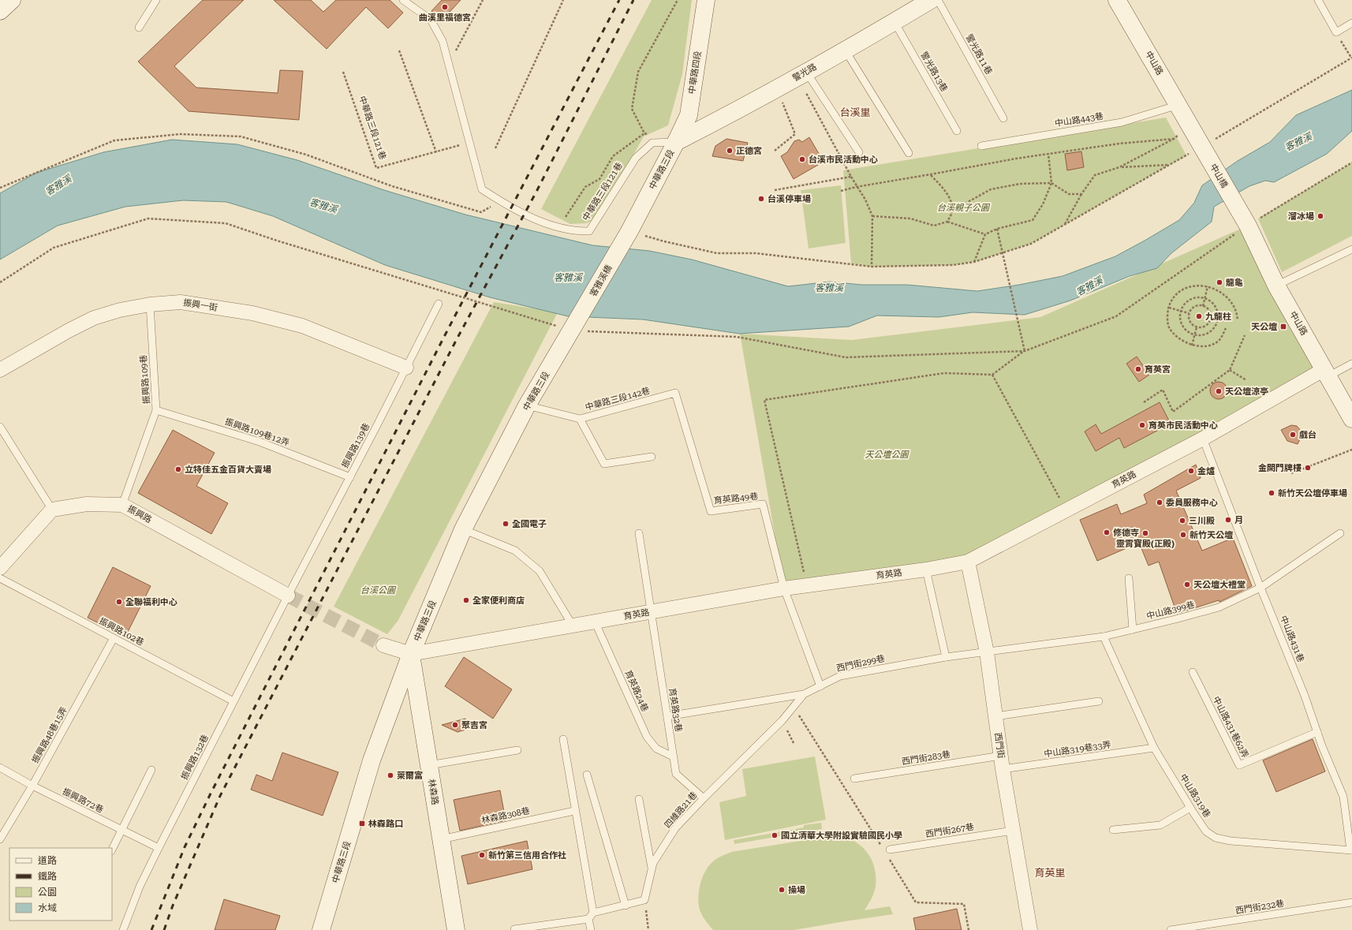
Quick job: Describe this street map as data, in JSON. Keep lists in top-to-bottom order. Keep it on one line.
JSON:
{"streets":{"street":["中山路","中華路四段","警光路","中華路三段","中山橋","客雅溪橋","振興一街","育英路","振興路","西門街","林森路"],"lane":["警光路11巷","警光路13巷","中山路443巷","中華路三段121巷","振興路109巷","中華路三段142巷","振興路109巷12弄","振興路139巷","育英路49巷","中山路399巷","振興路102巷","中山路431巷","西門街299巷","育英路24巷","育英路32巷","中山路431巷62弄","振興路48巷15弄","中山路319巷33弄","振興路132巷","西門街283巷","中山路319巷","振興路72巷","四維路21巷","林森路308巷","西門街267巷","西門街232巷"]},"crossings":[["中山路","中山路443巷"],["中山路","中山橋"],["中山路","育英路"],["警光路13巷","警光路"],["中華路四段","警光路"],["中華路四段","中華路三段121巷"],["中華路四段","中華路三段"],["警光路","中華路三段121巷"],["警光路","中華路三段"],["中華路三段121巷","中華路三段"],["中華路三段","客雅溪橋"],["中華路三段","中華路三段142巷"],["中華路三段","育英路"],["中華路三段","林森路"],["振興一街","振興路109巷"],["振興一街","振興路139巷"],["振興路109巷","振興路109巷12弄"],["振興路109巷","振興路"],["中華路三段142巷","育英路49巷"],["振興路109巷12弄","振興路139巷"],["振興路139巷","振興路"],["振興路139巷","振興路132巷"],["育英路","育英路49巷"],["育英路","中山路431巷"],["育英路","育英路24巷"],["育英路","育英路32巷"],["育英路","西門街"],["育英路","林森路"],["振興路","振興路132巷"],["中山路399巷","中山路431巷"],["中山路399巷","西門街299巷"],["中山路399巷","西門街"],["中山路399巷","中山路319巷"],["振興路102巷","振興路48巷15弄"],["振興路102巷","振興路132巷"],["中山路431巷","中山路431巷62弄"],["中山路431巷","中山路319巷"],["西門街299巷","育英路32巷"],["西門街299巷","西門街"],["西門街299巷","四維路21巷"],["育英路24巷","育英路32巷"],["育英路32巷","四維路21巷"],["振興路48巷15弄","振興路72巷"],["西門街","中山路319巷33弄"],["西門街","西門街283巷"],["西門街","西門街267巷"],["中山路319巷33弄","西門街283巷"],["中山路319巷33弄","中山路319巷"],["振興路132巷","振興路72巷"],["林森路","林森路308巷"]],"districts":["台溪里","育英里"],"water":["客雅溪"],"parks":["台溪親子公園","天公壇公園","台溪公園"],"places":{"other":["曲溪里福德宮","正德宮","台溪市民活動中心","台溪停車場","溜冰場","龍龜","九龍柱","育英宮","天公壇涼亭","育英市民活動中心","戲台","金闕門牌樓","立特佳五金百貨大賣場","金爐","新竹天公壇停車場","委員服務中心","月","三川殿","全國電子","修德寺","靈霄寶殿(正殿)","新竹天公壇","天公壇大禮堂","全家便利商店","全聯福利中心","聚吉宮","萊爾富","國立清華大學附設實驗國民小學","新竹第三信用合作社","操場"],"transit":["天公壇","林森路口"]},"legend":["道路","鐵路","公園","水域"]}
